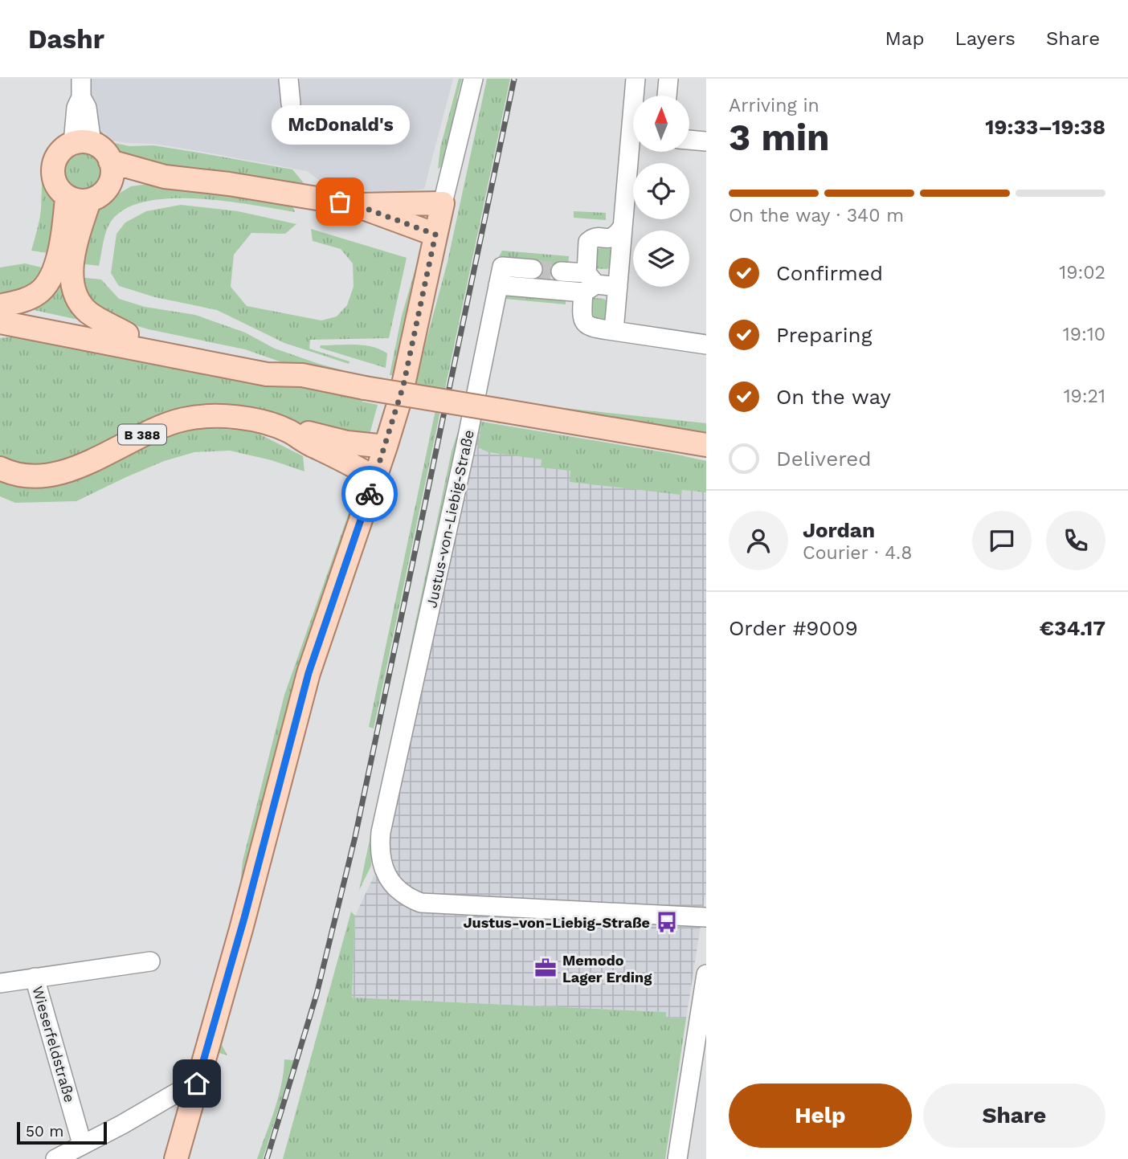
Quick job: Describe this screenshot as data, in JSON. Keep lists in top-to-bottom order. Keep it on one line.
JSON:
{"streets":{"main road":["B 388"],"street":["Justus-von-Liebig-Straße","Wieserfeldstraße"]},"places":{"other":["McDonald's"],"bus stop":["Justus-von-Liebig-Straße"],"office":["Memodo Lager Erding"]},"scale_bar":"50 m","north":"top","page":{"header":"Dashr","nav":["Map","Layers","Share"],"heading":["3 min","Arriving in","19:33–19:38"],"panel":["Jordan","Courier · 4.8","Order #9009","€34.17"],"bubble":"McDonald's","bar":"On the way · 340 m","list":[["Confirmed","19:02"],["Preparing","19:10"],["On the way","19:21"],"Delivered"],"buttons":["Help","Share"],"scale":"50 m"}}
